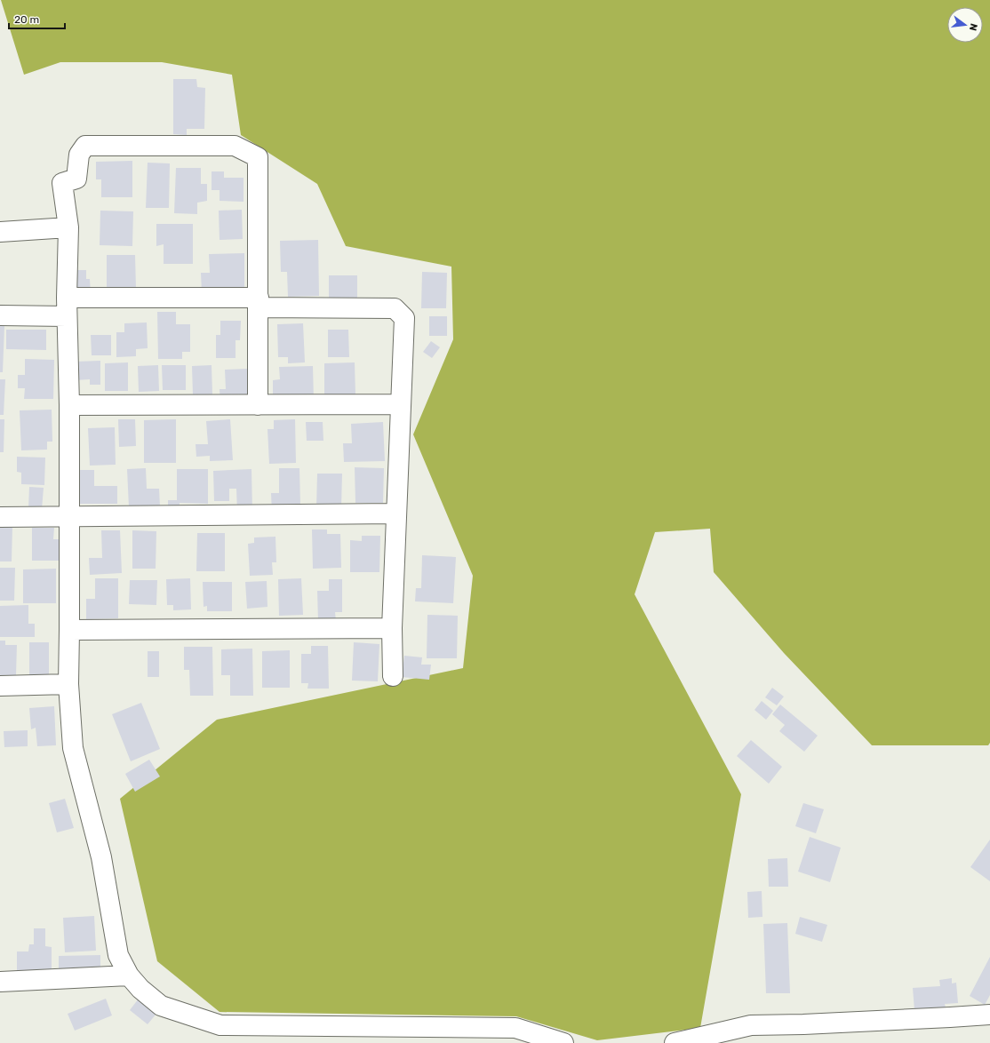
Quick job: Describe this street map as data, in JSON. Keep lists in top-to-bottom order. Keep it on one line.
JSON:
{"scale_bar":"20 m","north":"right"}
